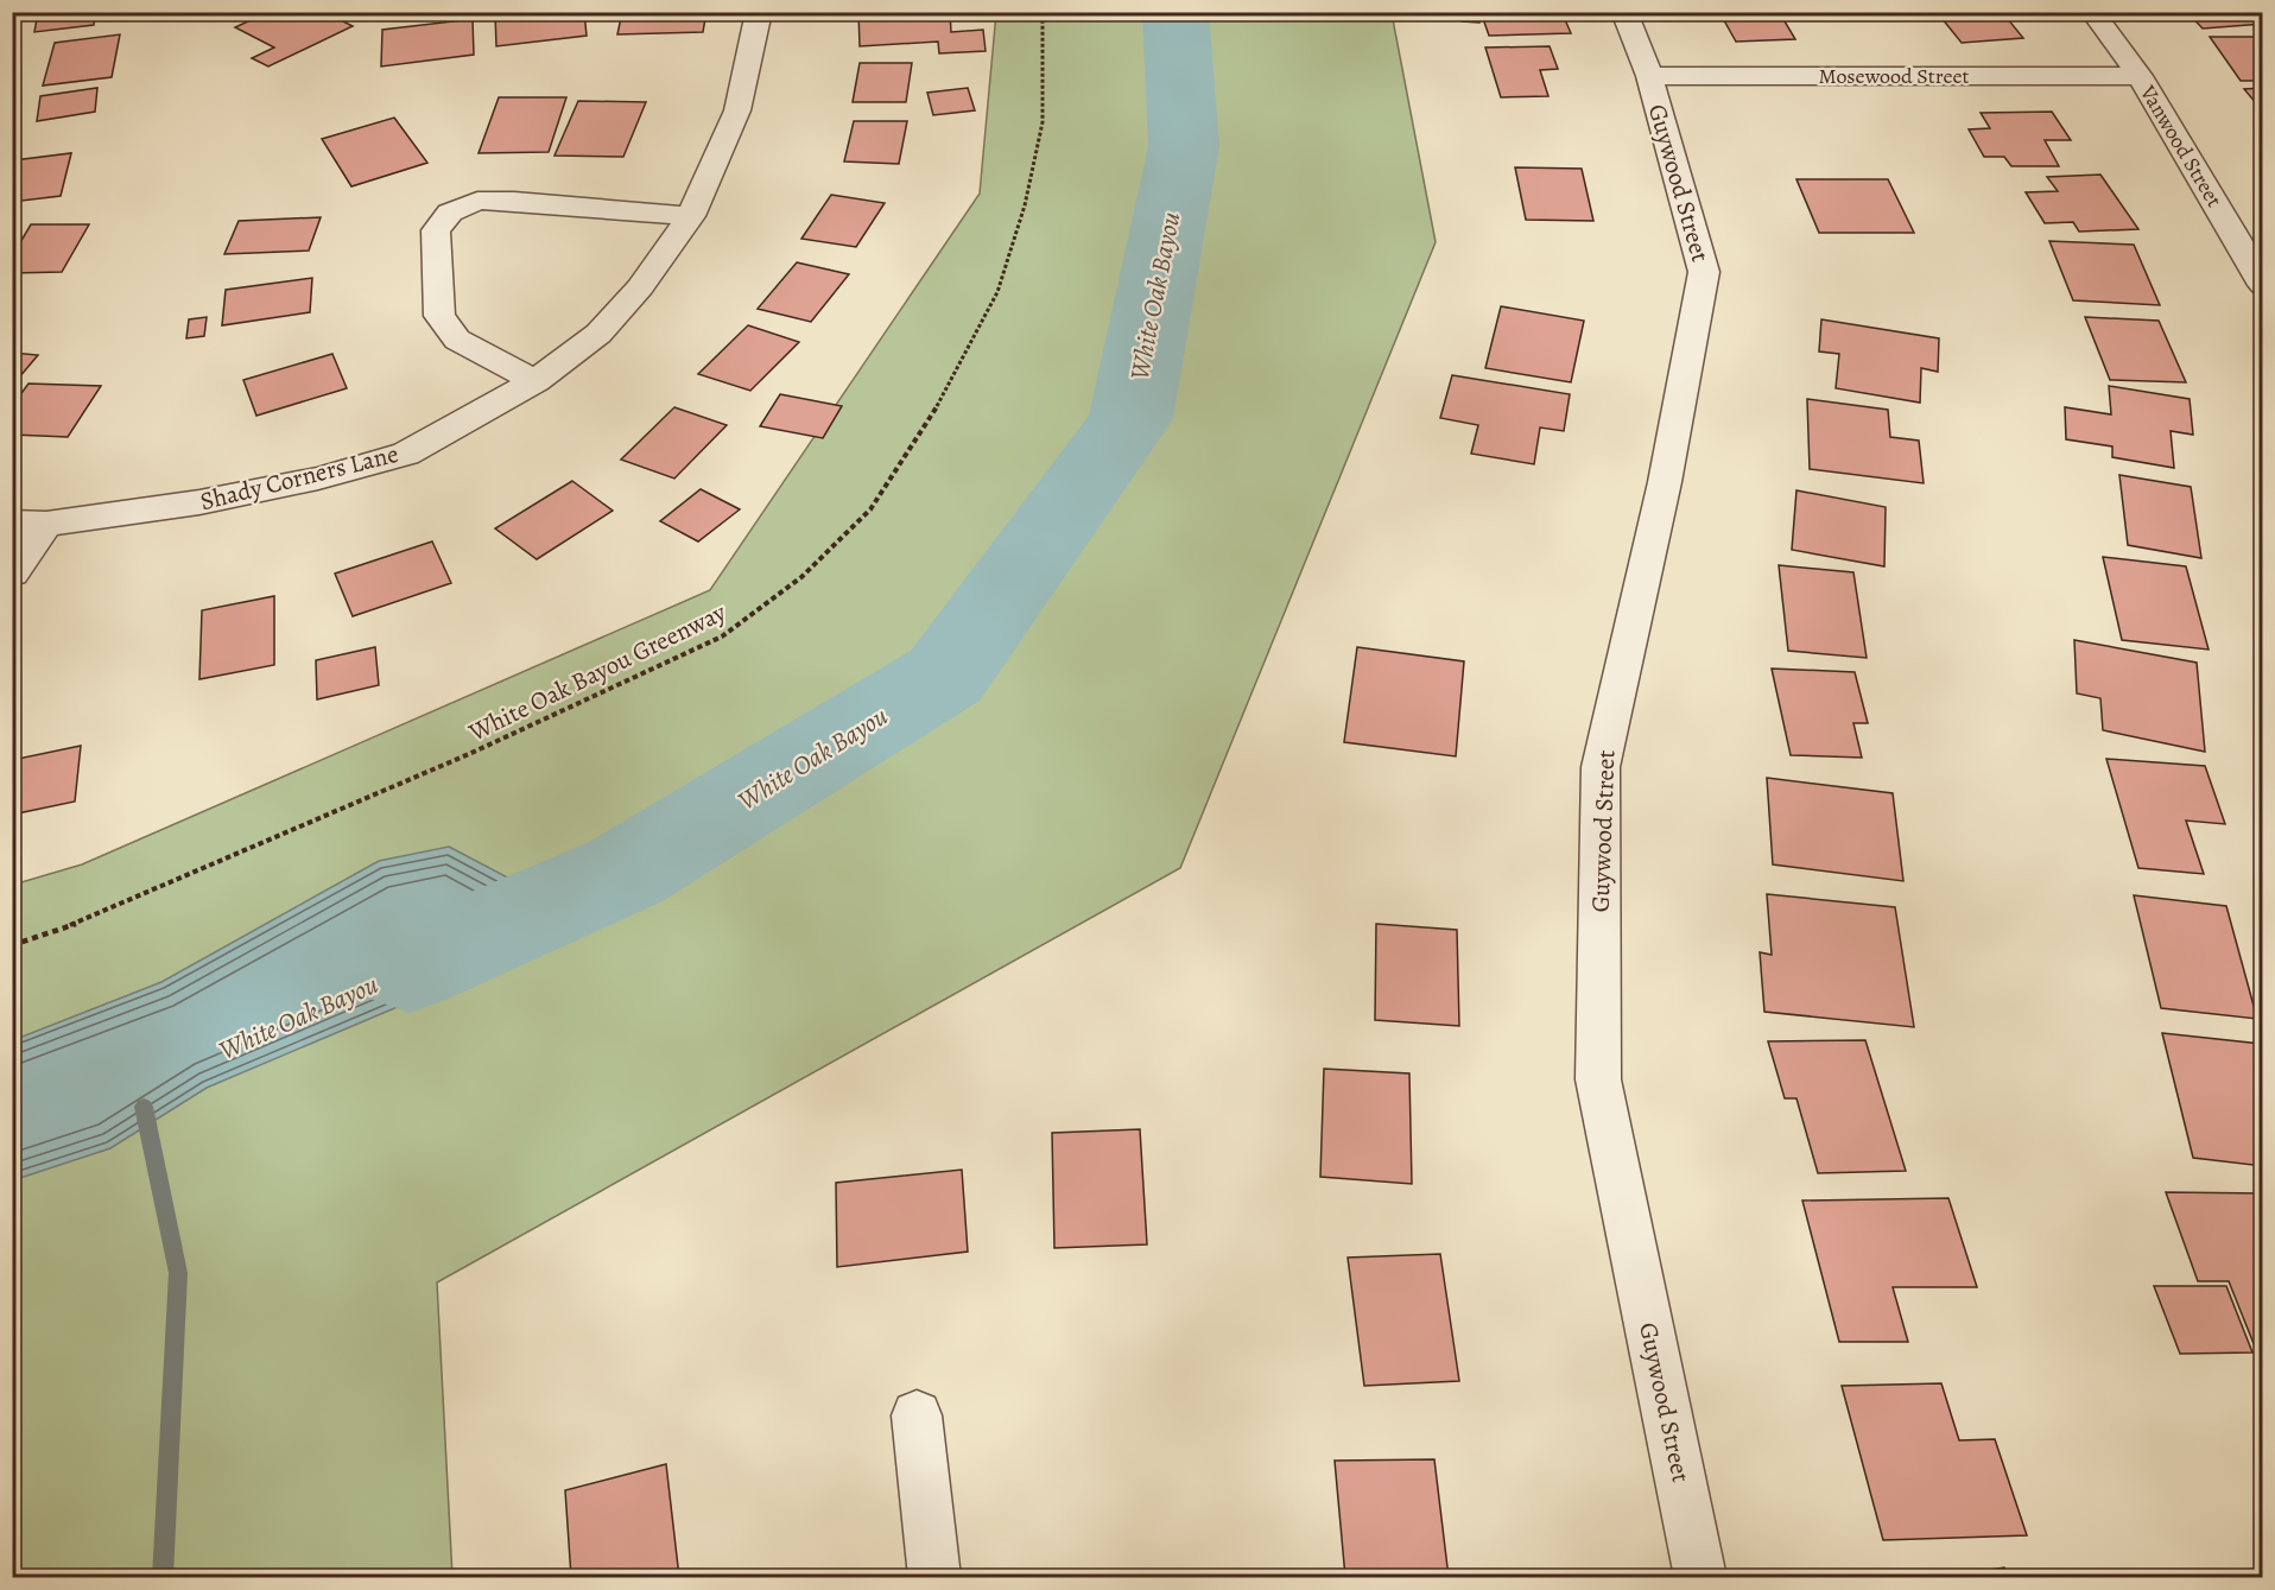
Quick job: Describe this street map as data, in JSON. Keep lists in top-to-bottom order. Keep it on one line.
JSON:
{"streets":{"street":["Mosewood Street","Vanwood Street","Guywood Street","Shady Corners Lane"],"path":["White Oak Bayou Greenway"]},"crossings":[["Mosewood Street","Vanwood Street"],["Mosewood Street","Guywood Street"]],"water":["White Oak Bayou"]}
